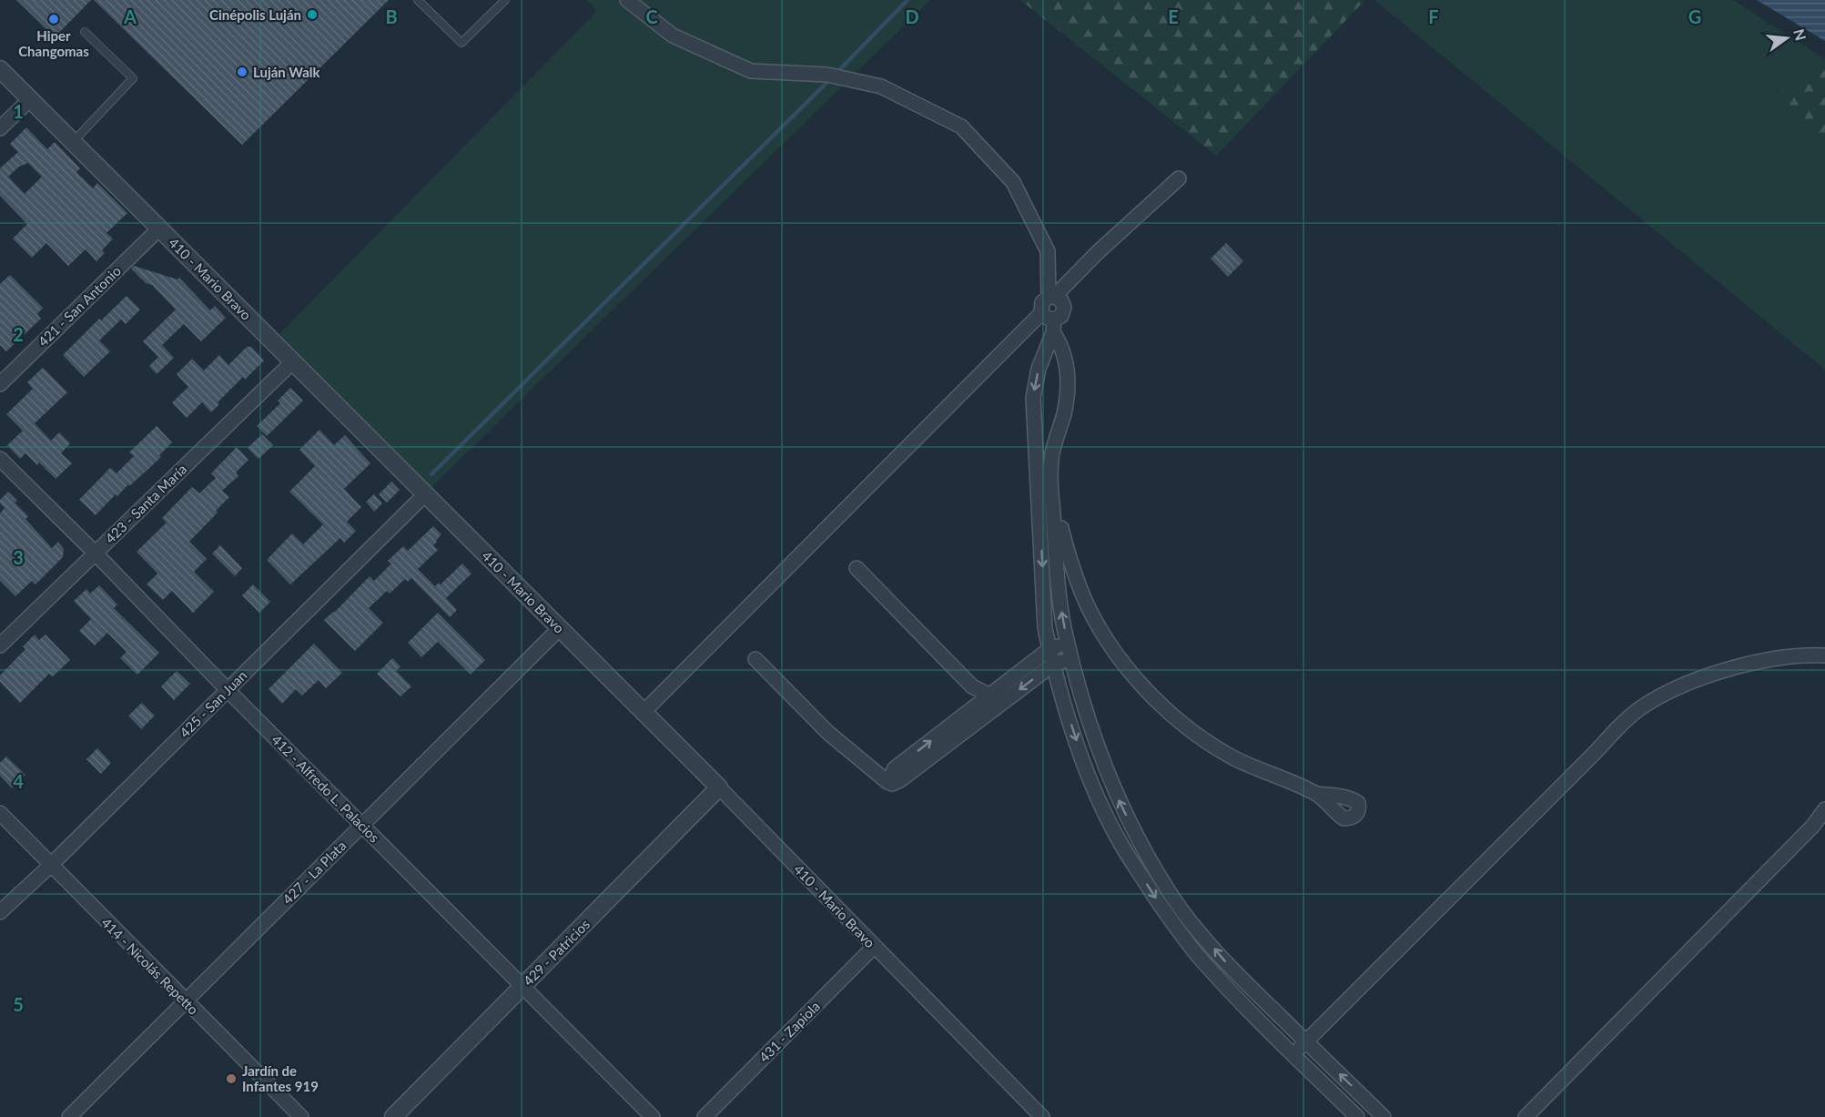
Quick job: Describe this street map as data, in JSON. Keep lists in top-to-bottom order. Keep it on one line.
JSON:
{"streets":{"street":["410 - Mario Bravo","421 - San Antonio","423 - Santa María","425 - San Juan","412 - Alfredo L. Palacios","427 - La Plata","429 - Patricios","414 - Nicolás Repetto","431 - Zapiola"]},"crossings":[["410 - Mario Bravo","421 - San Antonio"],["410 - Mario Bravo","423 - Santa María"],["410 - Mario Bravo","425 - San Juan"],["410 - Mario Bravo","427 - La Plata"],["410 - Mario Bravo","429 - Patricios"],["410 - Mario Bravo","431 - Zapiola"],["423 - Santa María","412 - Alfredo L. Palacios"],["425 - San Juan","412 - Alfredo L. Palacios"],["425 - San Juan","414 - Nicolás Repetto"],["412 - Alfredo L. Palacios","427 - La Plata"],["412 - Alfredo L. Palacios","429 - Patricios"],["427 - La Plata","414 - Nicolás Repetto"]],"places":["Cinépolis Luján","Hiper Changomas","Luján Walk","Jardín de Infantes 919"],"north":"right","grid":{"columns":["A","B","C","D","E","F","G"],"rows":["1","2","3","4","5"]}}
